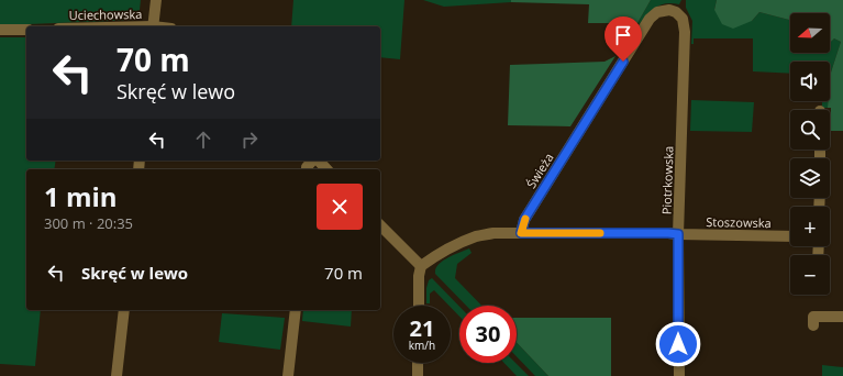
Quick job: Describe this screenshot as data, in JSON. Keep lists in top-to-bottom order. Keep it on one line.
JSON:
{"streets":{"street":["Świeża","Piotrkowska","Stoszowska"]},"crossings":[["Świeża","Piotrkowska"],["Świeża","Stoszowska"],["Piotrkowska","Stoszowska"]],"north":"left","page":{"map_buttons":["+","−"],"turn":["70 m","Skręć w lewo"],"heading":["1 min","300 m · 20:35"],"list":[{"name":"Skręć w lewo","value":"70 m"}],"speed":"21 km/h","limit":"30"}}
